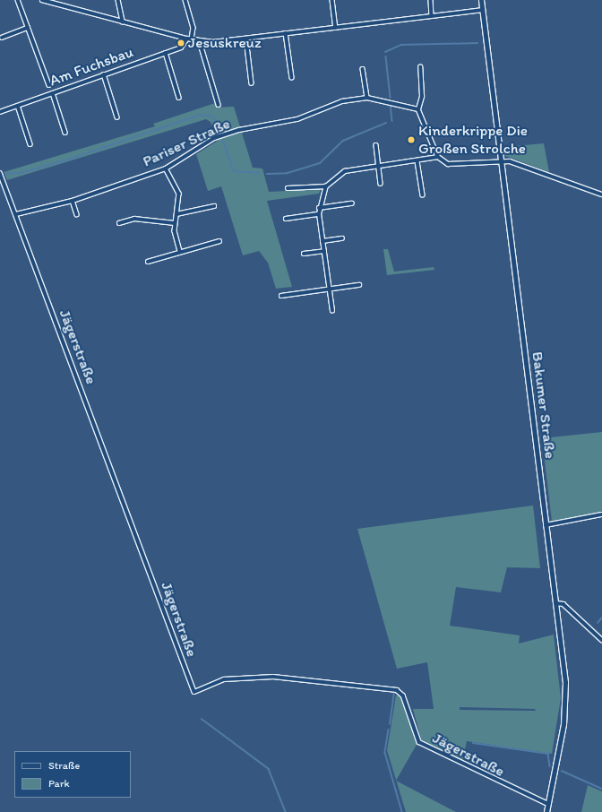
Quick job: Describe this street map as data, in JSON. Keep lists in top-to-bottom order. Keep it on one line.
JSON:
{"streets":{"main road":["Bakumer Straße"],"street":["Am Fuchsbau","Pariser Straße","Jägerstraße"]},"crossings":[["Pariser Straße","Jägerstraße"],["Jägerstraße","Bakumer Straße"]],"places":["Jesuskreuz","Kinderkrippe Die Großen Strolche"],"legend":["Straße","Park"]}
